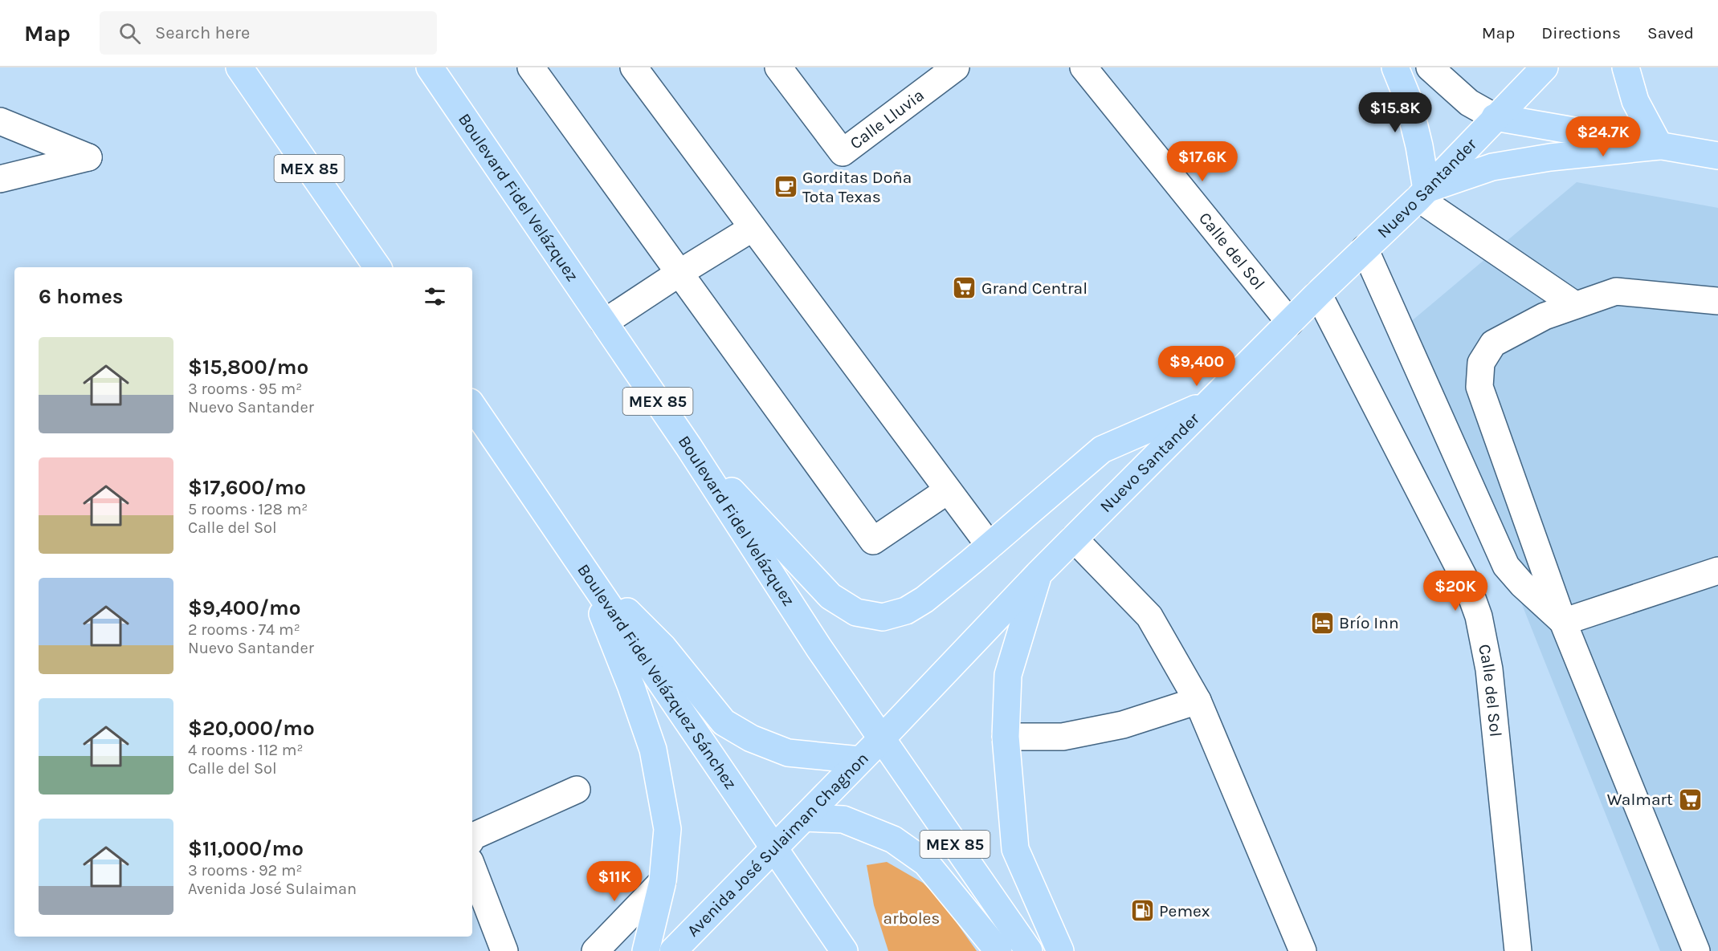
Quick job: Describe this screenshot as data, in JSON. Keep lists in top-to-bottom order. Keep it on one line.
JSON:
{"streets":{"main road":["MEX 85","Nuevo Santander","Boulevard Fidel Velázquez","Boulevard Fidel Velázquez Sánchez","Avenida José Sulaiman Chagnon"],"street":["Calle Lluvia","Calle del Sol"]},"crossings":[["Nuevo Santander","Boulevard Fidel Velázquez"],["Nuevo Santander","Calle del Sol"],["Nuevo Santander","Avenida José Sulaiman Chagnon"],["Boulevard Fidel Velázquez","Avenida José Sulaiman Chagnon"],["Boulevard Fidel Velázquez Sánchez","Avenida José Sulaiman Chagnon"]],"parks":["arboles"],"places":{"cafe":["Gorditas Doña Tota Texas"],"supermarket":["Grand Central","Walmart"],"hotel":["Brío Inn"],"fuel station":["Pemex"]},"page":{"header":"Map","search":"Search here","nav":["Map","Directions","Saved"],"price":["$15.8K","$24.7K","$17.6K","$9,400","$20K","$11K"],"heading":"6 homes","list":[{"name":"$15,800/mo","note":"3 rooms · 95 m² · Nuevo Santander"},{"name":"$17,600/mo","note":"5 rooms · 128 m² · Calle del Sol"},{"name":"$9,400/mo","note":"2 rooms · 74 m² · Nuevo Santander"},{"name":"$20,000/mo","note":"4 rooms · 112 m² · Calle del Sol"},{"name":"$11,000/mo","note":"3 rooms · 92 m² · Avenida José Sulaiman"}]}}
